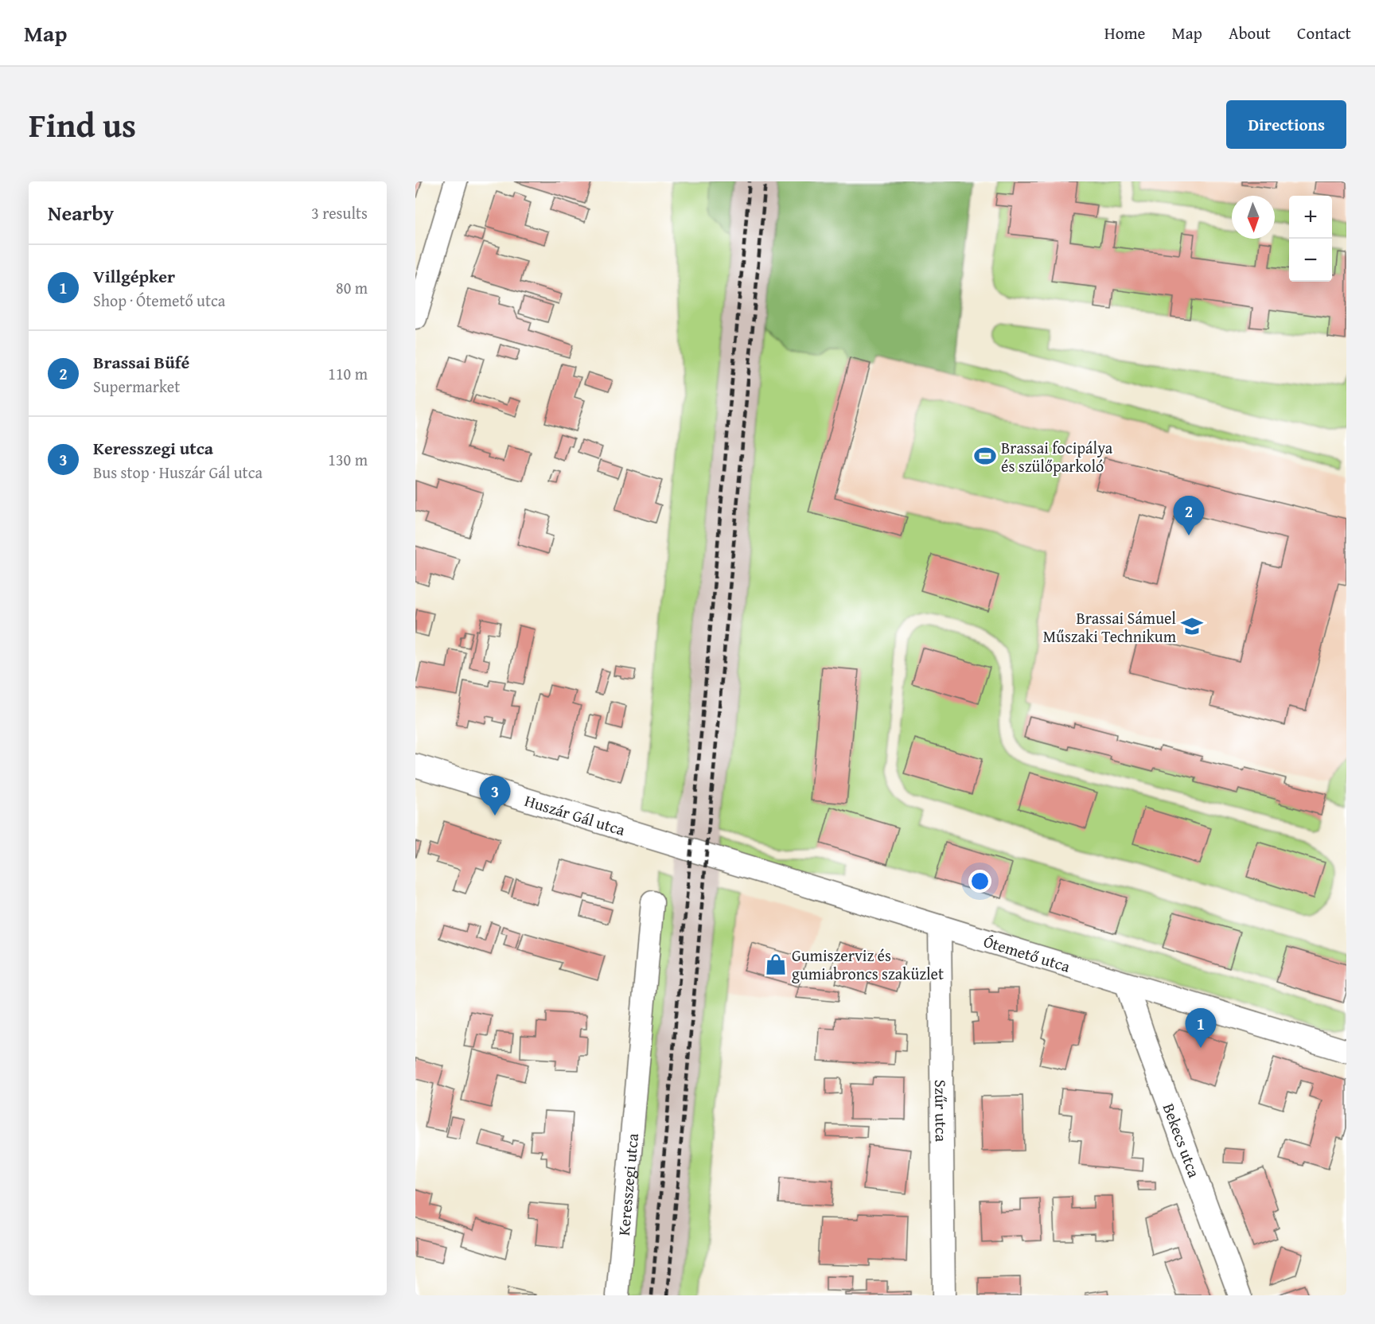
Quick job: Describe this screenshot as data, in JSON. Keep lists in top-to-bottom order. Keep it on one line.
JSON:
{"streets":{"street":["Huszár Gál utca","Ótemető utca","Szűr utca","Bekecs utca","Keresszegi utca"]},"crossings":[["Huszár Gál utca","Ótemető utca"],["Ótemető utca","Szűr utca"],["Ótemető utca","Bekecs utca"]],"places":{"sports":["Brassai focipálya és szülőparkoló"],"school or university":["Brassai Sámuel Műszaki Technikum"],"shop":["Gumiszerviz és gumiabroncs szaküzlet"]},"north":"bottom","page":{"header":"Map","nav":["Home","Map","About","Contact"],"title":"Find us","buttons":"Directions","heading":["Nearby","3 results"],"map_buttons":["+","−"],"list":[{"mark":"1","name":"Villgépker","note":"Shop · Ótemető utca","value":"80 m"},{"mark":"2","name":"Brassai Büfé","note":"Supermarket","value":"110 m"},{"mark":"3","name":"Keresszegi utca","note":"Bus stop · Huszár Gál utca","value":"130 m"}],"pins":["2","3","1"]}}
